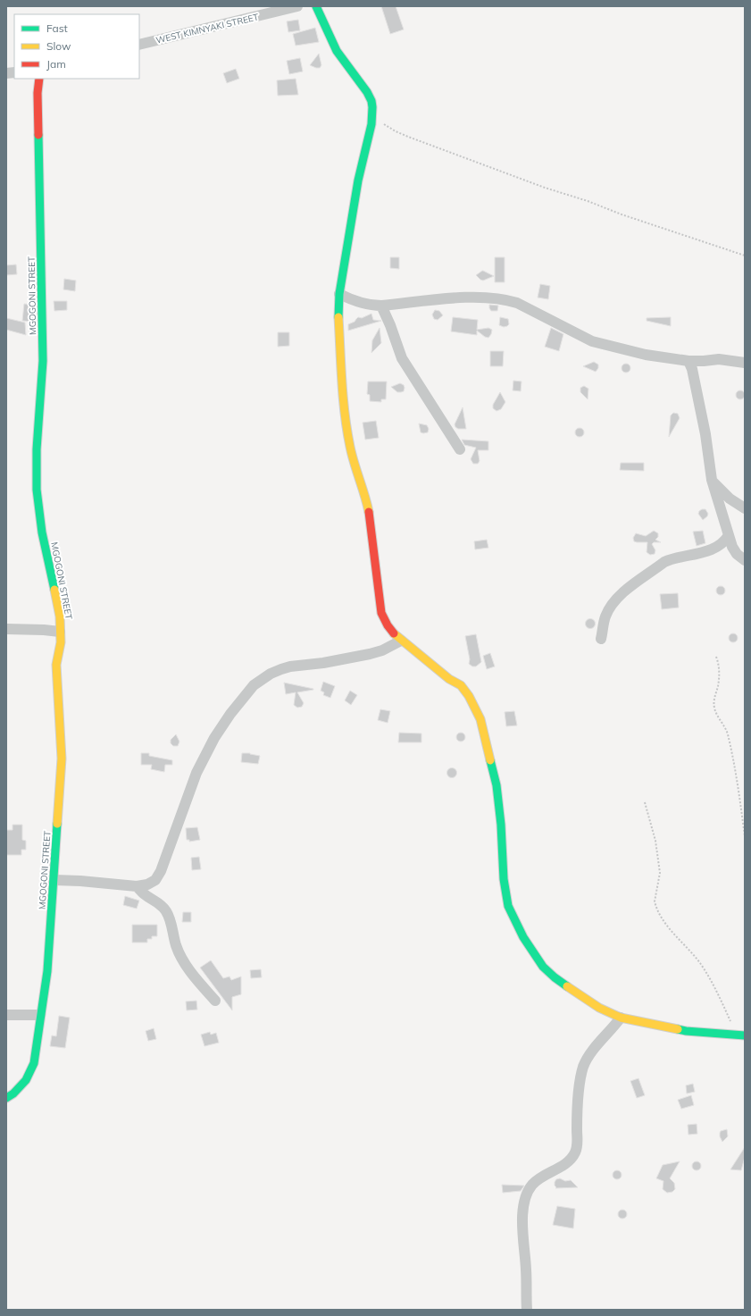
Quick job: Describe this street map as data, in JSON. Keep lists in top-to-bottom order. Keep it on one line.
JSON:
{"streets":{"street":["WEST KIMNYAKI STREET","MGOGONI STREET"]},"legend":["Fast","Slow","Jam"]}
